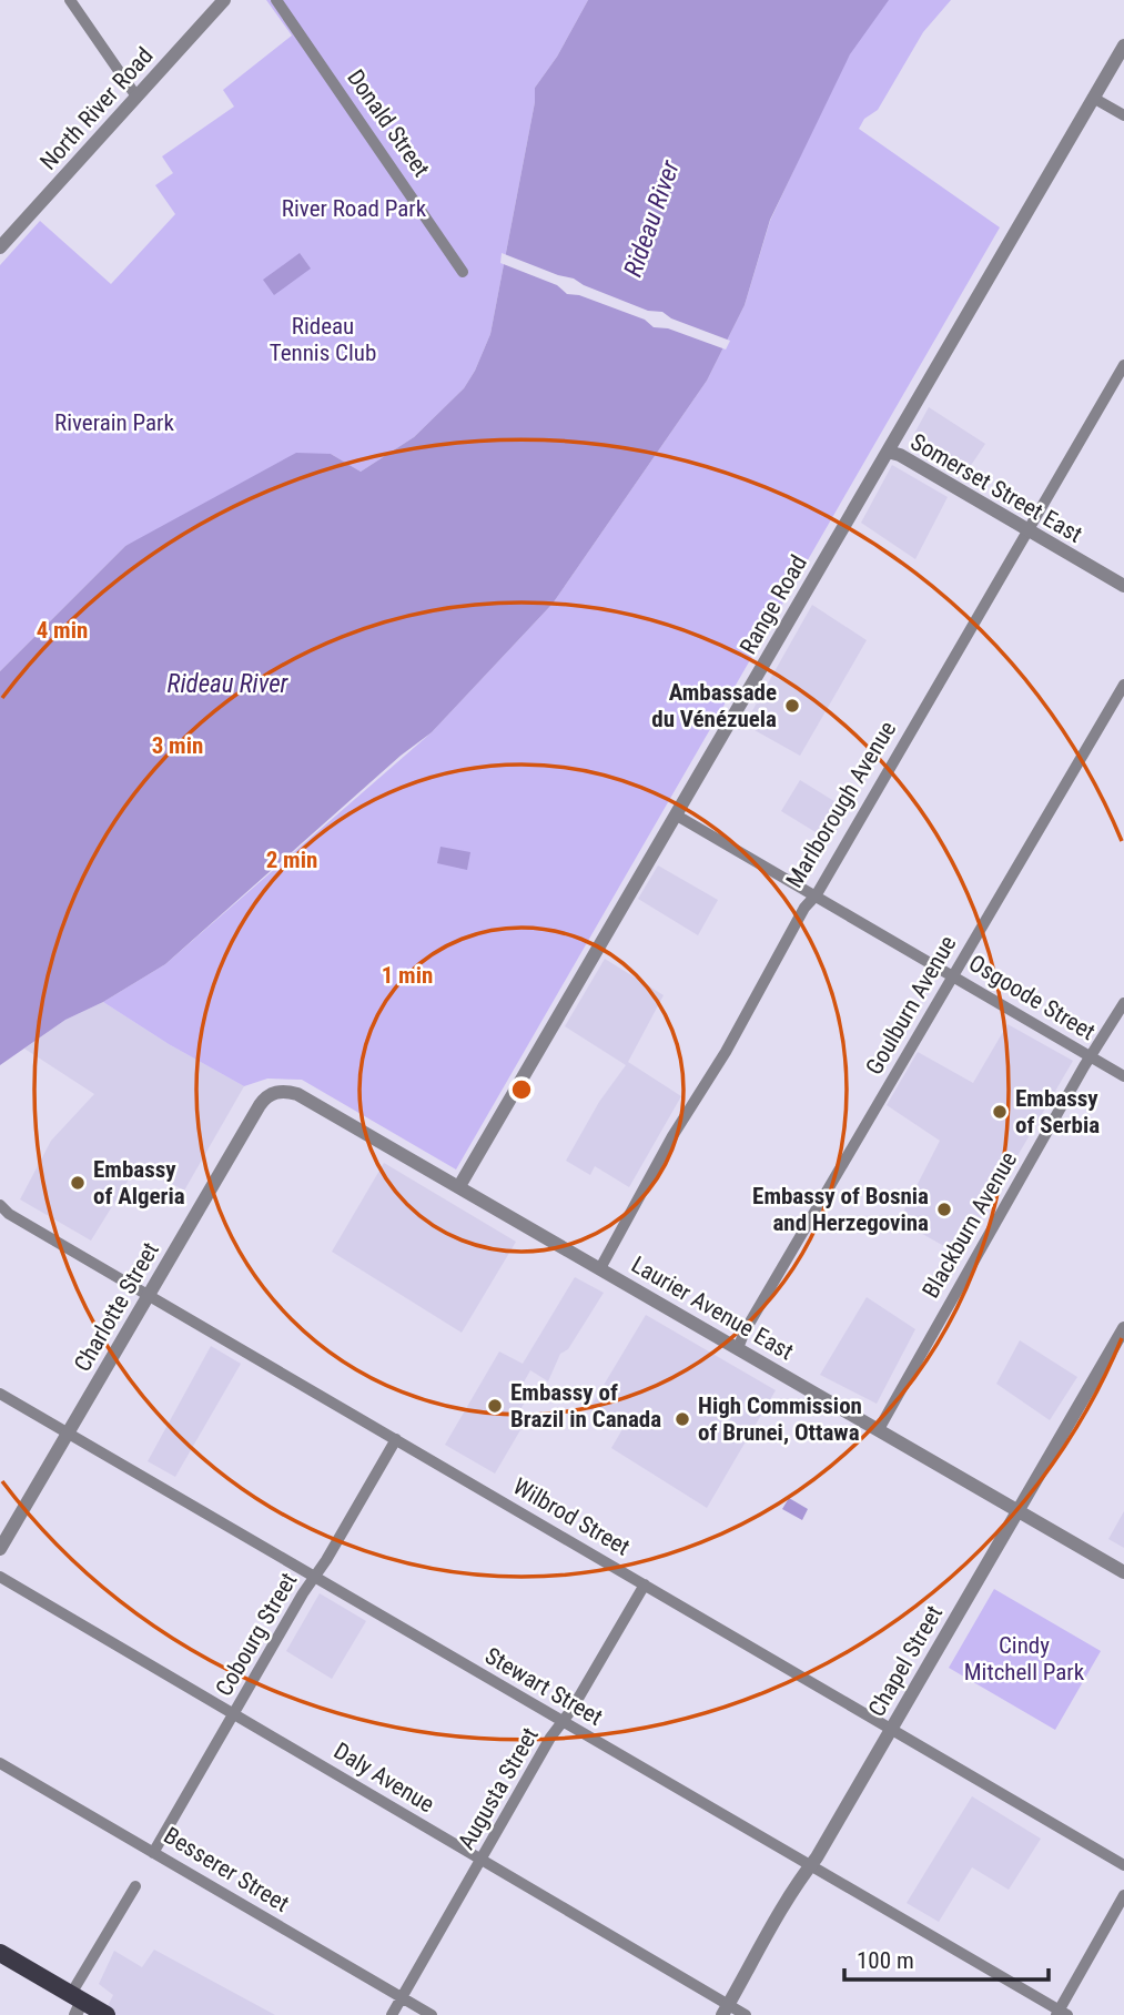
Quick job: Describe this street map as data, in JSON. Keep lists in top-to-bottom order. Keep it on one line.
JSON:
{"streets":{"street":["North River Road","Donald Street","Somerset Street East","Range Road","Marlborough Avenue","Osgoode Street","Goulburn Avenue","Blackburn Avenue","Charlotte Street","Laurier Avenue East","Wilbrod Street","Cobourg Street","Chapel Street","Stewart Street","Daly Avenue","Augusta Street","Besserer Street"]},"crossings":[["Somerset Street East","Range Road"],["Somerset Street East","Marlborough Avenue"],["Range Road","Osgoode Street"],["Range Road","Laurier Avenue East"],["Marlborough Avenue","Osgoode Street"],["Marlborough Avenue","Laurier Avenue East"],["Osgoode Street","Goulburn Avenue"],["Osgoode Street","Blackburn Avenue"],["Goulburn Avenue","Laurier Avenue East"],["Blackburn Avenue","Laurier Avenue East"],["Charlotte Street","Laurier Avenue East"],["Charlotte Street","Wilbrod Street"],["Charlotte Street","Stewart Street"],["Laurier Avenue East","Chapel Street"],["Wilbrod Street","Cobourg Street"],["Wilbrod Street","Chapel Street"],["Wilbrod Street","Augusta Street"],["Cobourg Street","Stewart Street"],["Cobourg Street","Daly Avenue"],["Cobourg Street","Besserer Street"],["Chapel Street","Stewart Street"],["Chapel Street","Daly Avenue"],["Stewart Street","Augusta Street"],["Daly Avenue","Augusta Street"],["Augusta Street","Besserer Street"]],"water":["Rideau River"],"parks":["River Road Park","Rideau Tennis Club","Riverain Park","Cindy Mitchell Park"],"places":["Ambassade du Vénézuela","Embassy of Serbia","Embassy of Algeria","Embassy of Bosnia and Herzegovina","Embassy of Brazil in Canada","High Commission of Brunei, Ottawa"],"scale_bar":"100 m","rings":["4 min","3 min","2 min","1 min"]}
